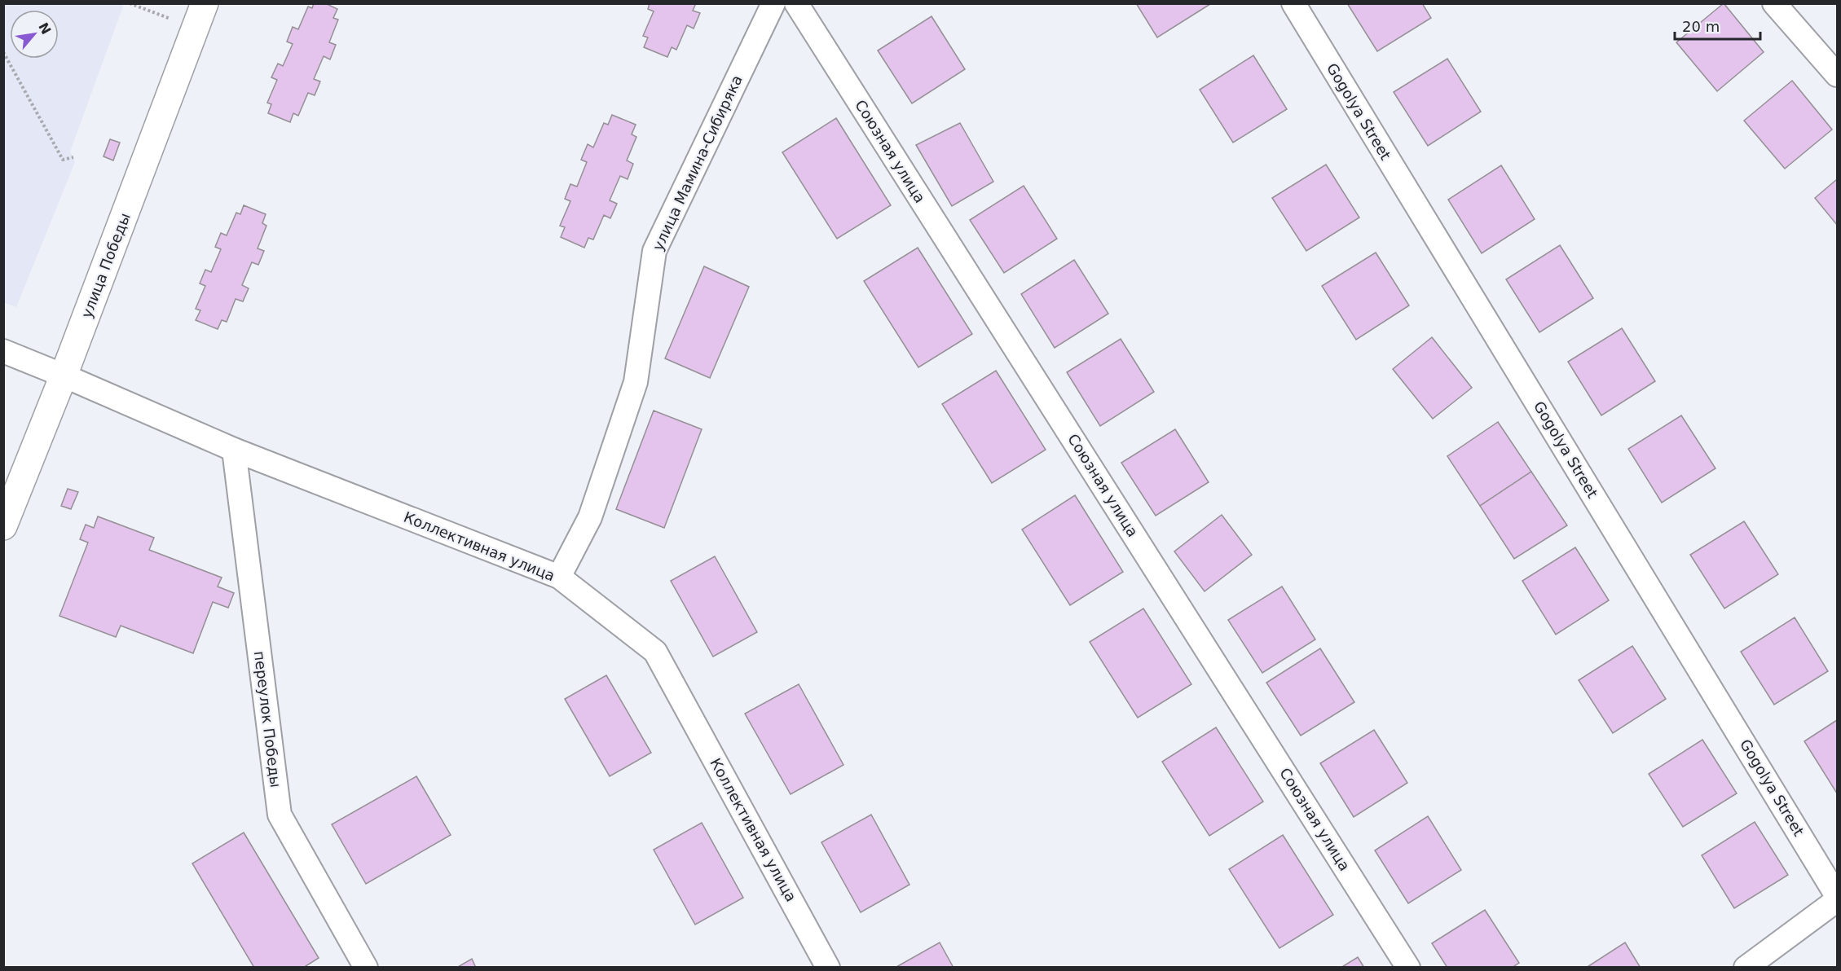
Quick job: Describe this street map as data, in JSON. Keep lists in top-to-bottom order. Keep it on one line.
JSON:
{"streets":{"main road":["улица Победы"],"street":["Gogolya Street","Союзная улица","улица Мамина-Сибиряка","Коллективная улица","переулок Победы"]},"crossings":[["улица Мамина-Сибиряка","Коллективная улица"],["улица Победы","Коллективная улица"],["Коллективная улица","переулок Победы"]],"scale_bar":"20 m","north":"top right"}
